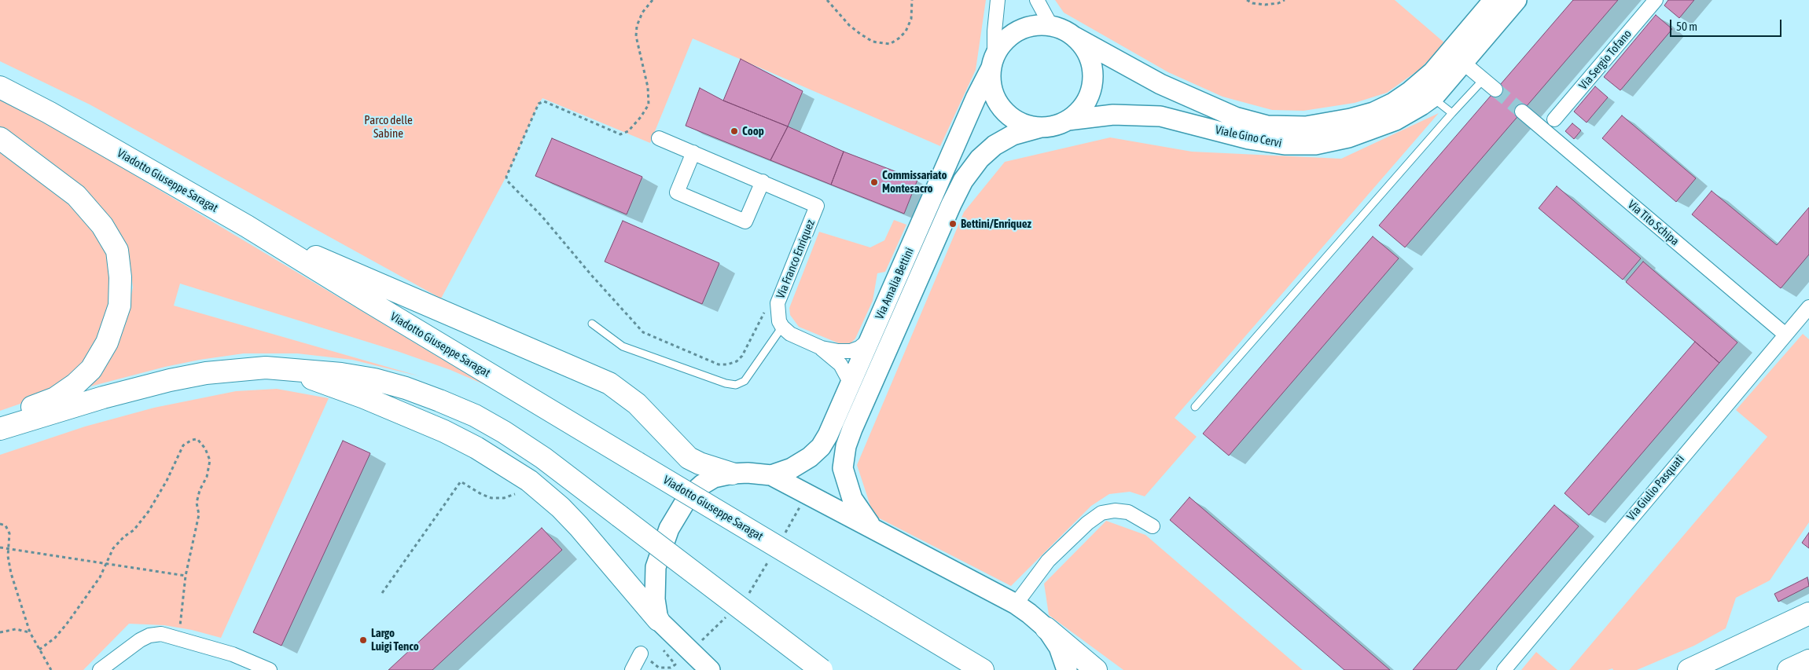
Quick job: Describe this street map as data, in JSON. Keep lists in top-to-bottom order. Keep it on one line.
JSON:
{"streets":{"main road":["Viadotto Giuseppe Saragat"],"street":["Via Sergio Tofano","Viale Gino Cervi","Via Tito Schipa","Via Franco Enriquez","Via Amalia Bettini","Via Giulio Pasquati"]},"crossings":[["Viale Gino Cervi","Via Amalia Bettini"],["Via Tito Schipa","Via Giulio Pasquati"]],"parks":["Parco delle Sabine"],"places":["Coop","Commissariato Montesacro","Bettini/Enriquez","Largo Luigi Tenco"],"scale_bar":"50 m"}
